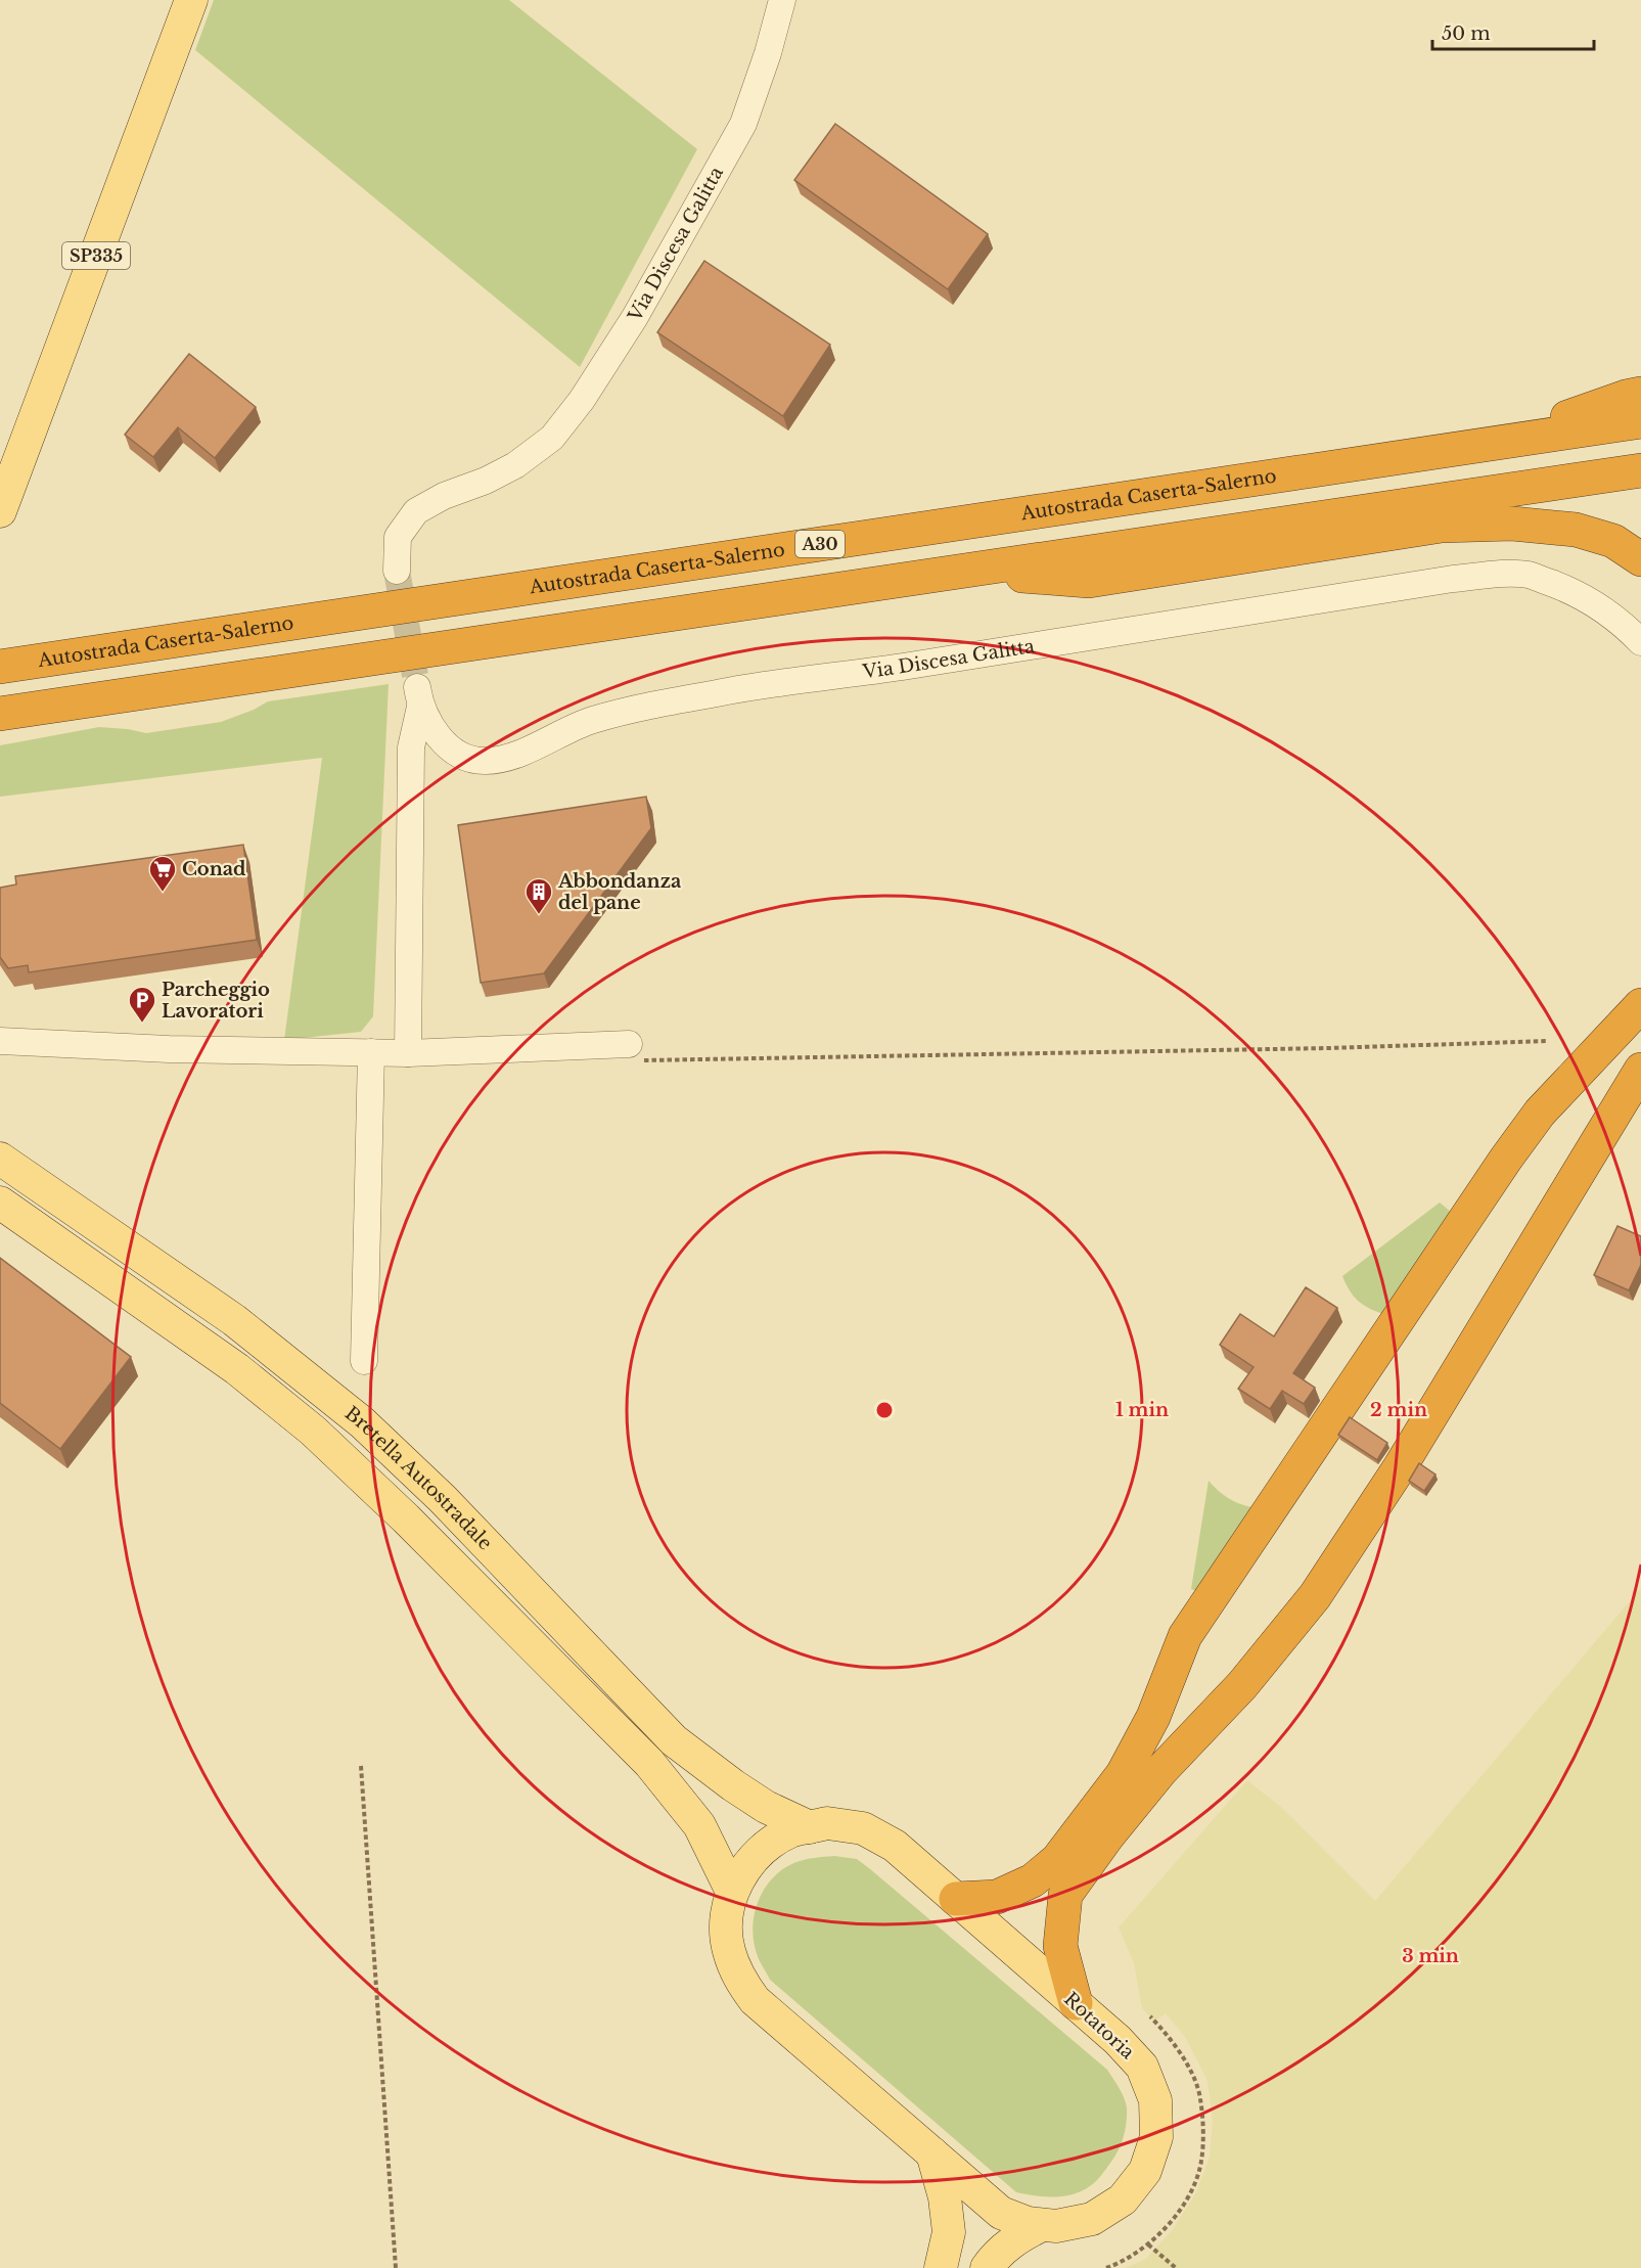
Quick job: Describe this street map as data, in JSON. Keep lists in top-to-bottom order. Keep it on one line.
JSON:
{"streets":{"highway":["Autostrada Caserta-Salerno","A30"],"main road":["SP335","Bretella Autostradale","Rotatoria"],"street":["Via Discesa Galitta"]},"crossings":[["Bretella Autostradale","Rotatoria"]],"places":{"supermarket":["Conad"],"building":["Abbondanza del pane"],"parking":["Parcheggio Lavoratori"]},"scale_bar":"50 m","rings":["1 min","2 min","3 min"]}
